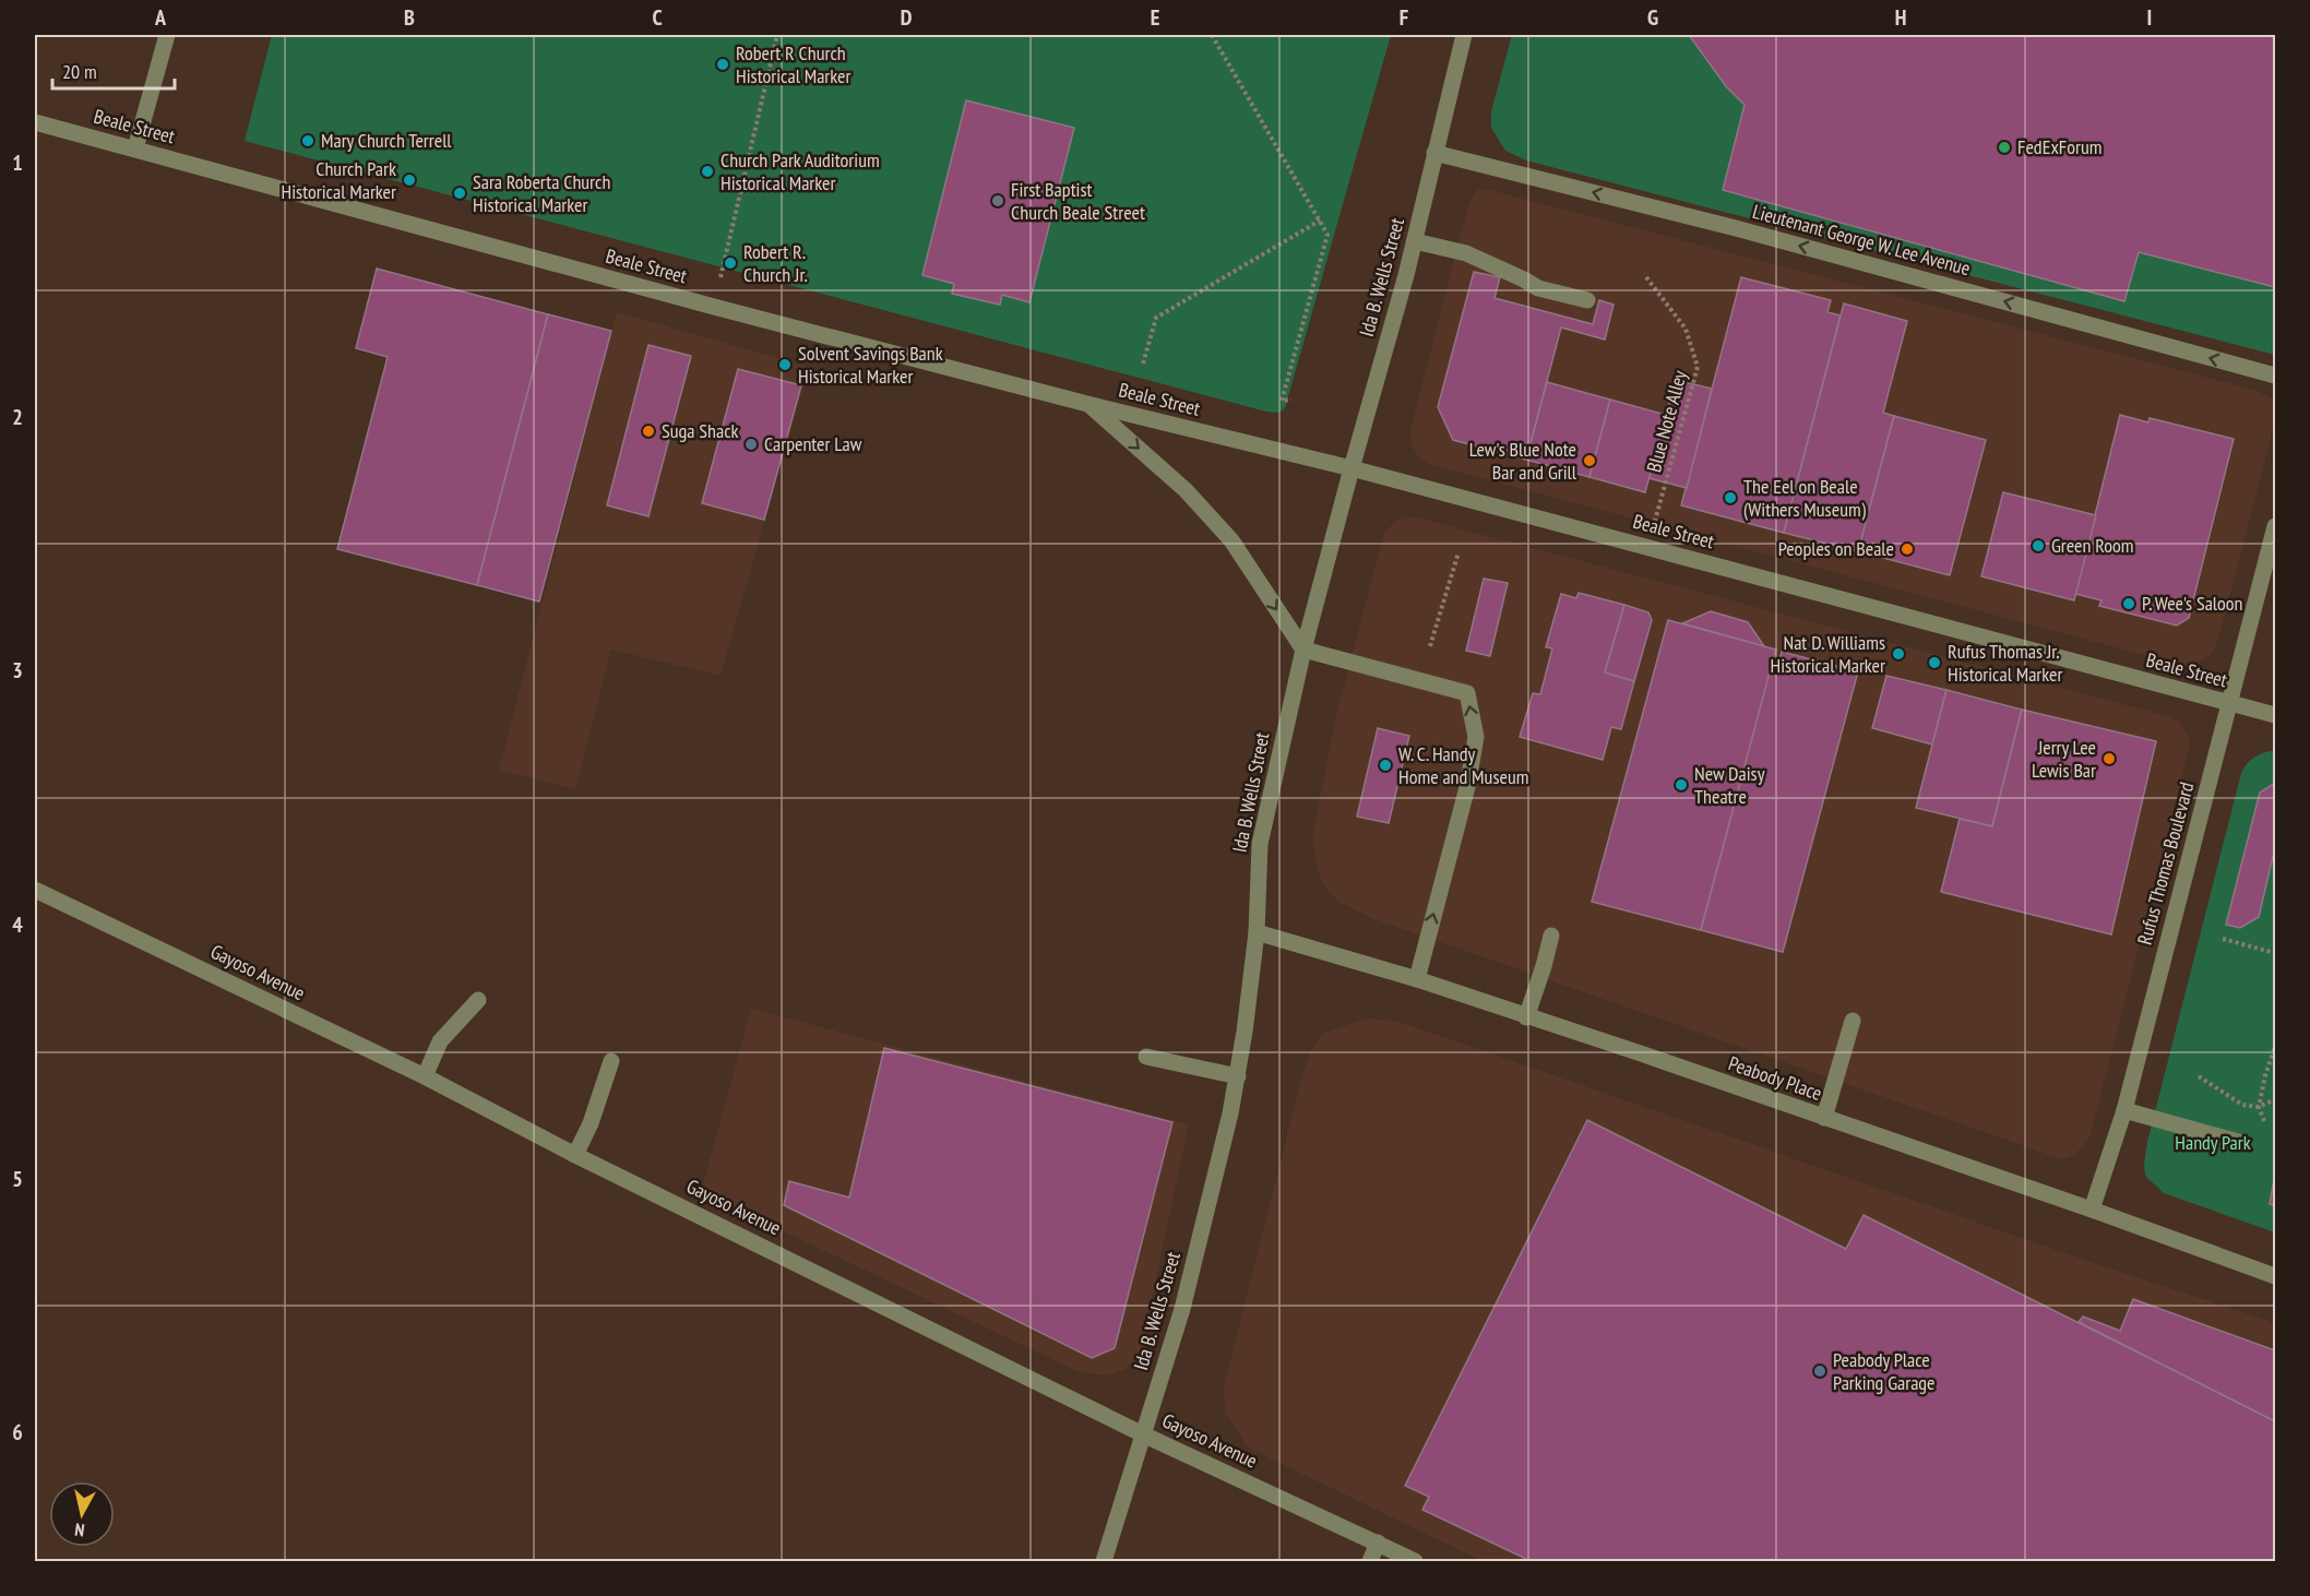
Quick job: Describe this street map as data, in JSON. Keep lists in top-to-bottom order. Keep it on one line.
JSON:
{"streets":{"street":["Beale Street","Lieutenant George W. Lee Avenue","Ida B. Wells Street","Rufus Thomas Boulevard","Gayoso Avenue","Peabody Place"],"path":["Blue Note Alley"]},"crossings":[["Beale Street","Ida B. Wells Street"],["Beale Street","Blue Note Alley"],["Beale Street","Rufus Thomas Boulevard"],["Lieutenant George W. Lee Avenue","Ida B. Wells Street"],["Ida B. Wells Street","Gayoso Avenue"],["Ida B. Wells Street","Peabody Place"],["Rufus Thomas Boulevard","Peabody Place"]],"one_way":["Lieutenant George W. Lee Avenue"],"parks":["Handy Park"],"places":["Robert R Church Historical Marker","Mary Church Terrell","FedExForum","Church Park Auditorium Historical Marker","Church Park Historical Marker","Sara Roberta Church Historical Marker","First Baptist Church Beale Street","Robert R. Church Jr.","Solvent Savings Bank Historical Marker","Suga Shack","Carpenter Law","Lew's Blue Note Bar and Grill","The Eel on Beale (Withers Museum)","Green Room","Peoples on Beale","P. Wee's Saloon","Nat D. Williams Historical Marker","Rufus Thomas Jr. Historical Marker","Jerry Lee Lewis Bar","W. C. Handy Home and Museum","New Daisy Theatre","Peabody Place Parking Garage"],"scale_bar":"20 m","north":"bottom","grid":{"columns":["A","B","C","D","E","F","G","H","I"],"rows":["1","2","3","4","5","6"]}}
